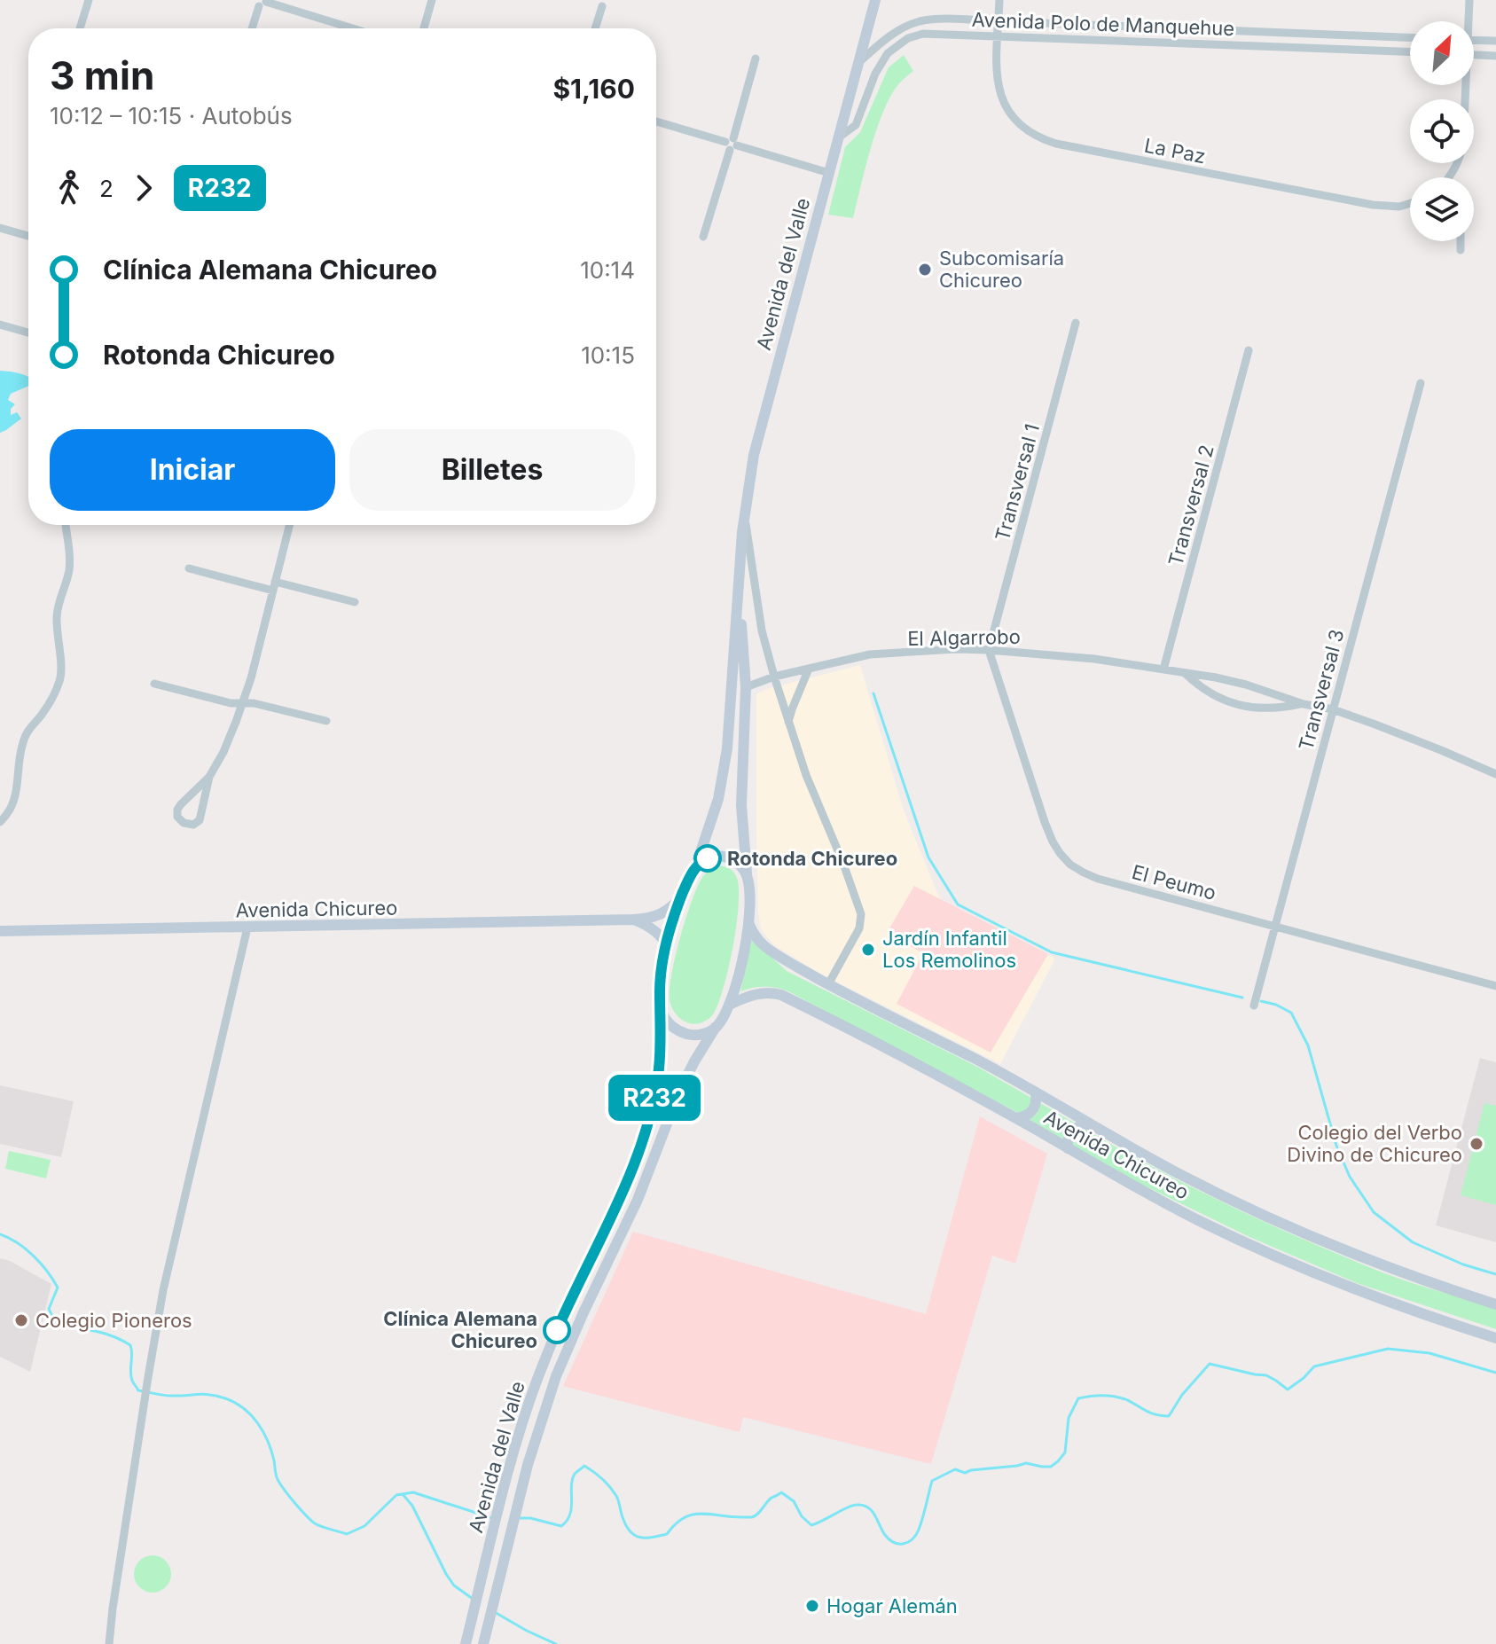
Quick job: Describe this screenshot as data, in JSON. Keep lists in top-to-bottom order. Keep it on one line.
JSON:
{"streets":{"main road":["Avenida del Valle","Avenida Chicureo"],"street":["Avenida Polo de Manquehue","La Paz","Transversal 1","Transversal 2","El Algarrobo","Transversal 3","El Peumo"]},"crossings":[["Avenida Polo de Manquehue","La Paz"],["Avenida Polo de Manquehue","Avenida del Valle"],["Avenida del Valle","El Algarrobo"],["Avenida del Valle","Avenida Chicureo"],["Transversal 1","El Algarrobo"],["Transversal 1","El Peumo"],["Transversal 2","El Algarrobo"],["El Algarrobo","El Peumo"],["Transversal 3","El Peumo"]],"places":["Subcomisaría Chicureo","Rotonda Chicureo","Jardín Infantil Los Remolinos","Colegio del Verbo Divino de Chicureo","Colegio Pioneros","Clínica Alemana Chicureo","Hogar Alemán"],"lines":["bus line R232"],"north":"top right","page":{"on_map":"R232","heading":["3 min","10:12 – 10:15 · Autobús","$1,160"],"legs":["2","R232"],"list":[{"name":"Clínica Alemana Chicureo","value":"10:14"},{"name":"Rotonda Chicureo","value":"10:15"}],"buttons":["Iniciar","Billetes"]}}
